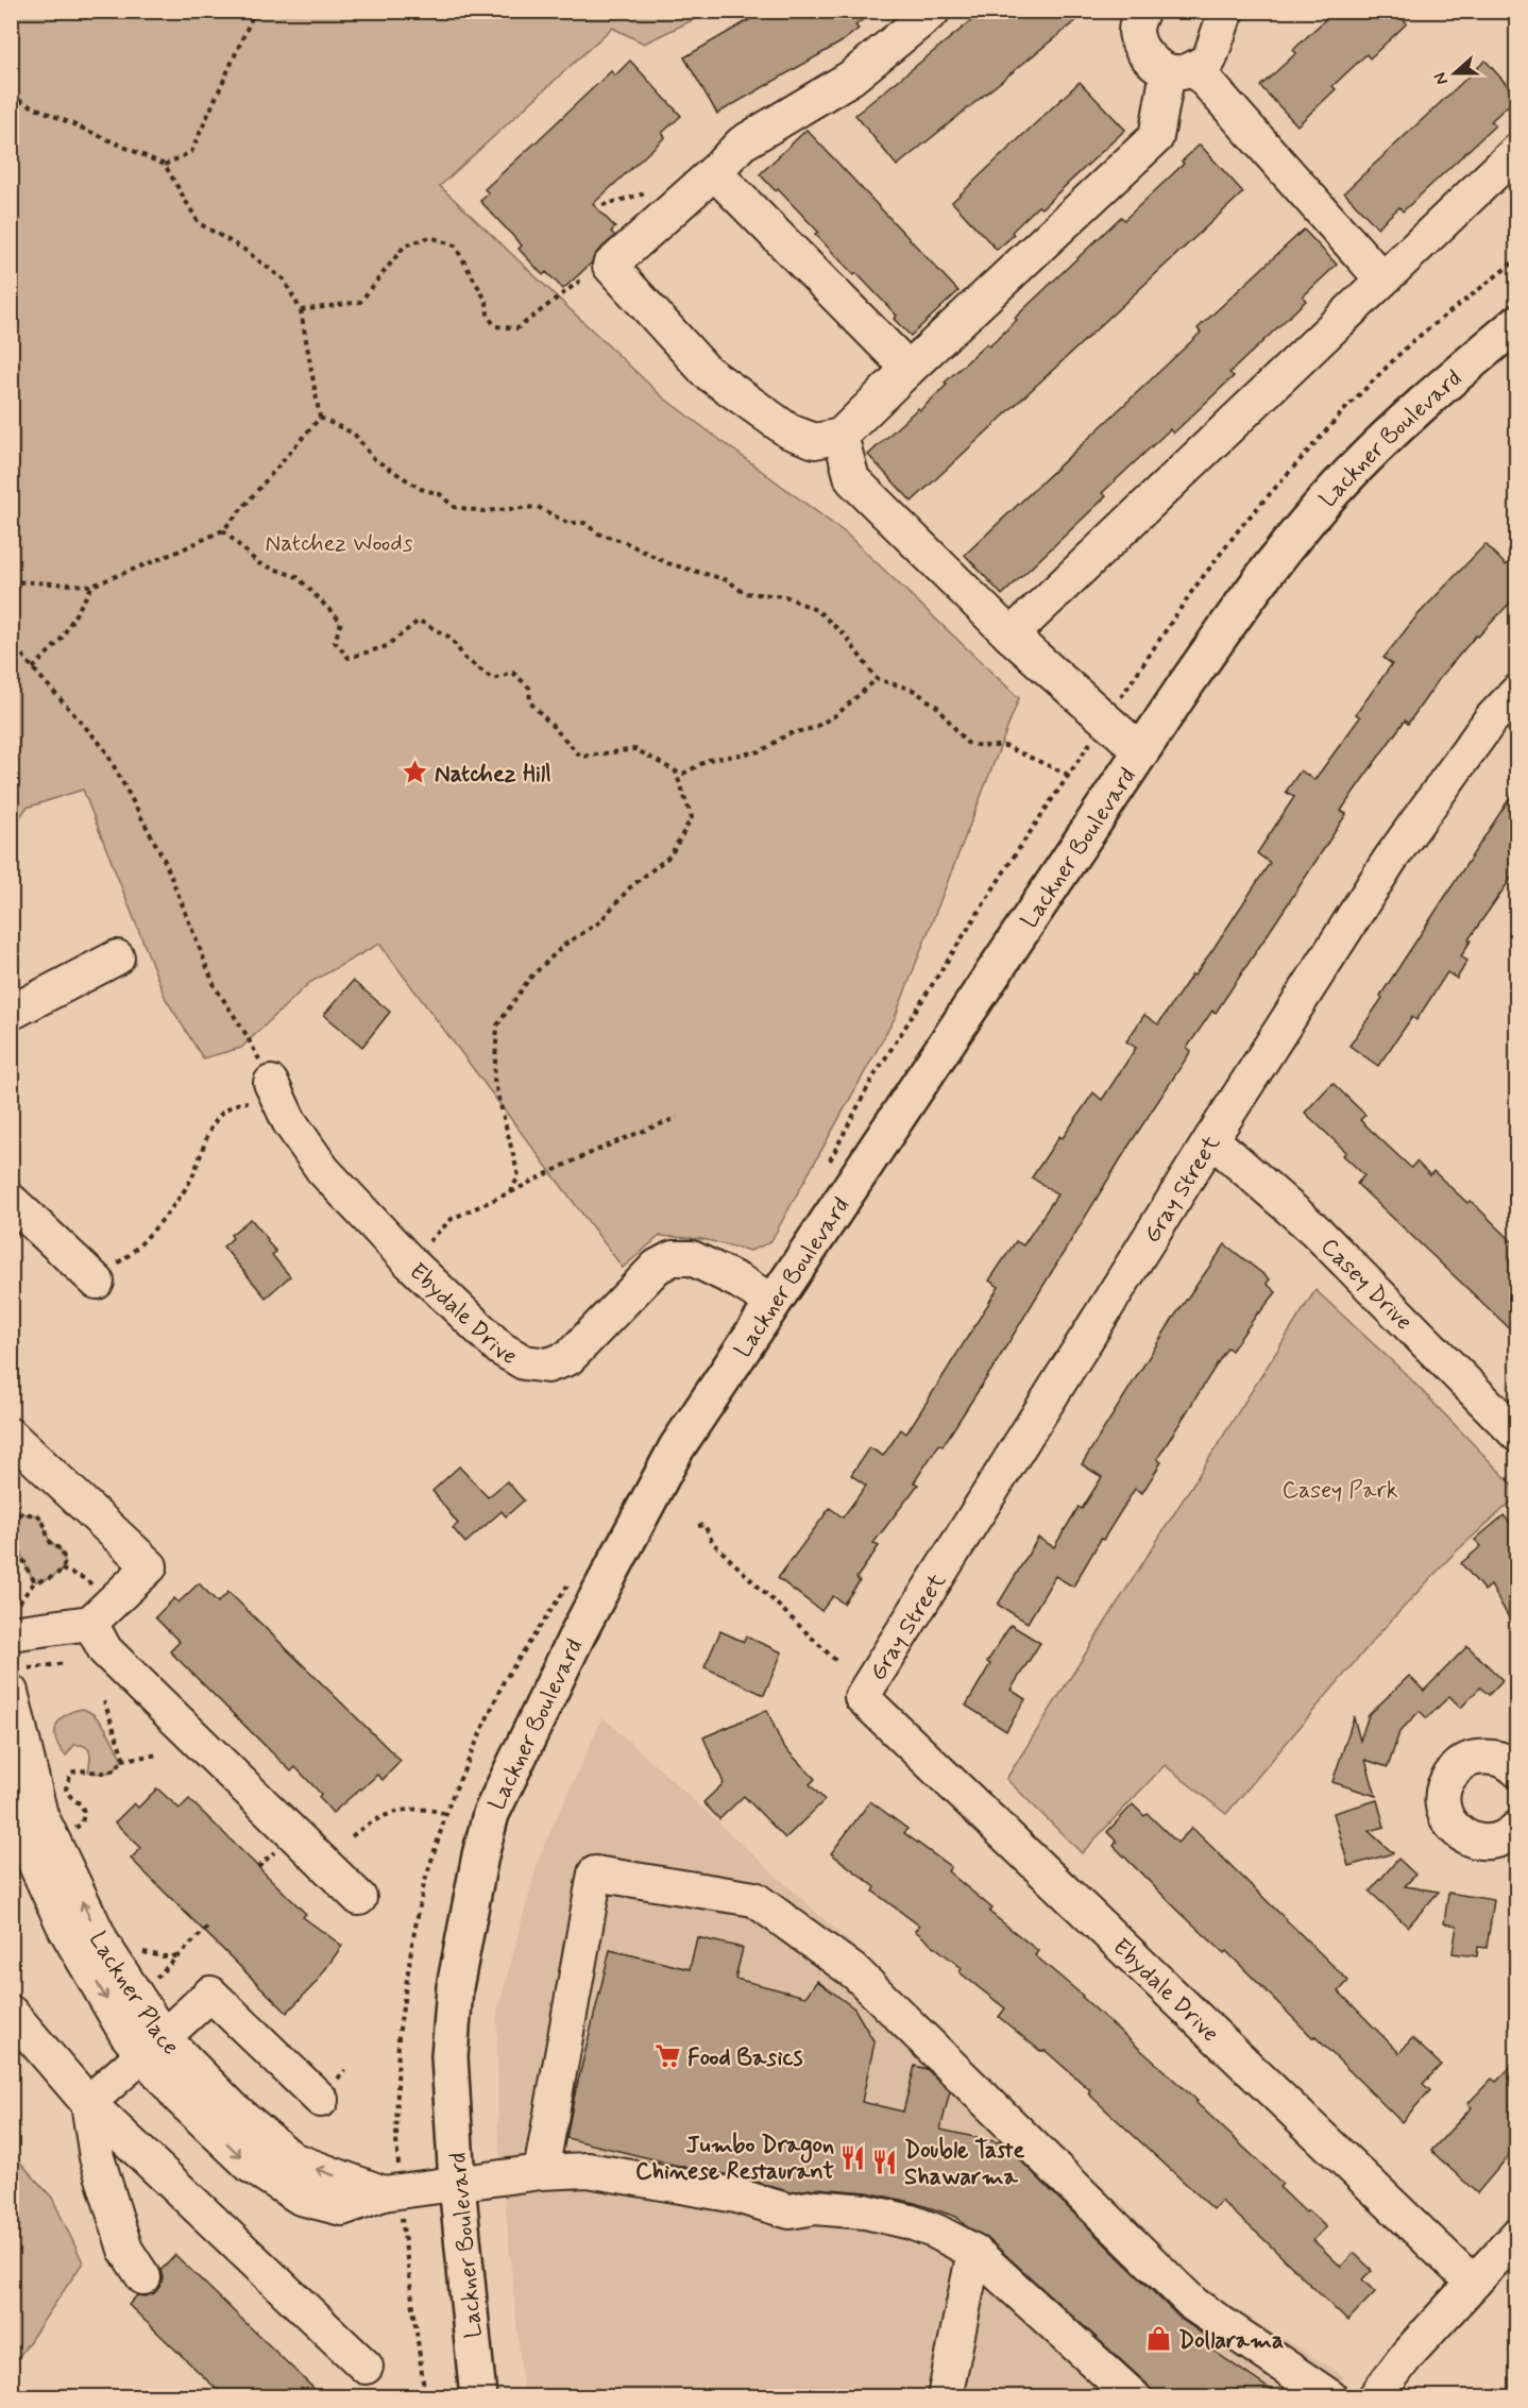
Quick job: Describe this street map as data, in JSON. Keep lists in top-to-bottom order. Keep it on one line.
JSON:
{"streets":{"main road":["Lackner Boulevard"],"street":["Gray Street","Casey Drive","Ebydale Drive","Lackner Place"]},"crossings":[["Lackner Boulevard","Ebydale Drive"],["Lackner Boulevard","Lackner Place"],["Gray Street","Casey Drive"],["Gray Street","Ebydale Drive"]],"parks":["Natchez Woods","Casey Park"],"places":{"place":["Natchez Hill"],"supermarket":["Food Basics"],"restaurant":["Jumbo Dragon Chinese Restaurant","Double Taste Shawarma"],"shop":["Dollarama"]},"north":"left"}
